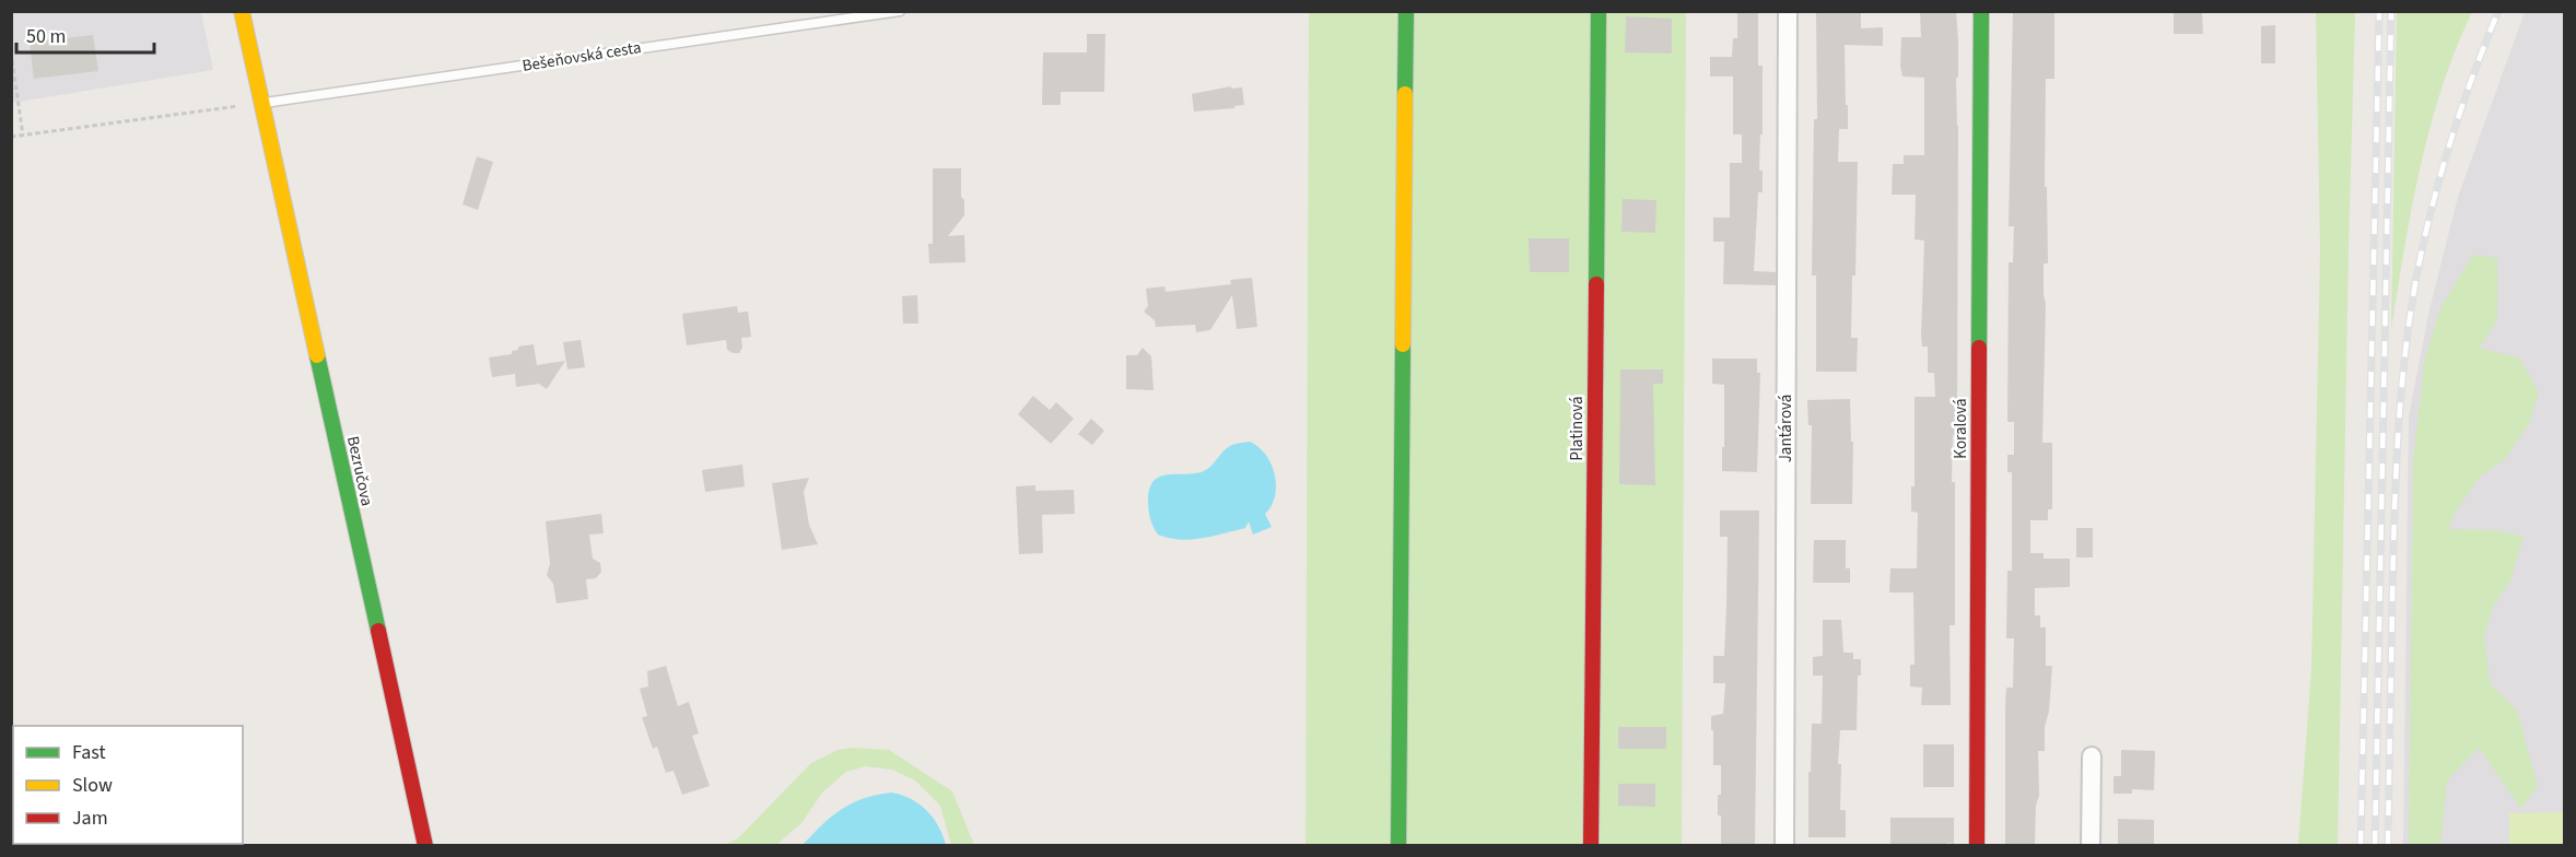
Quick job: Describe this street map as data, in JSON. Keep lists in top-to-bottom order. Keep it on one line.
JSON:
{"streets":{"street":["Platinová","Jantárová","Koralová","Bezručova"],"lane":["Bešeňovská cesta"]},"crossings":[["Bešeňovská cesta","Bezručova"]],"legend":["Fast","Slow","Jam"],"scale_bar":"50 m"}
